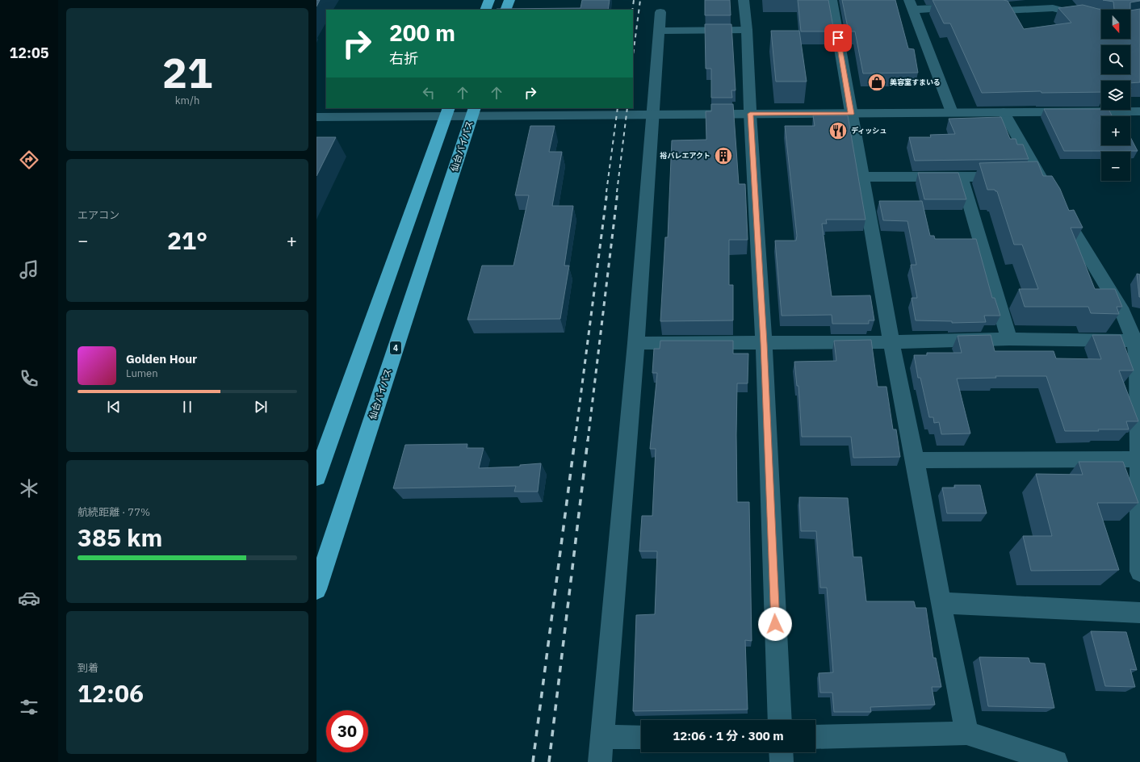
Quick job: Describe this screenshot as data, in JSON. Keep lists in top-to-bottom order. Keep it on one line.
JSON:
{"streets":{"highway":["仙台バイパス","4"]},"places":{"shop":["美容室すまいる"],"restaurant":["ディッシュ"],"building":["裕バレエアクト"]},"north":"bottom","page":{"tabs":"12:05","tile":[["21","km/h"],"エアコン",["航続距離 · 77%","385 km"],["到着","12:06"]],"map_buttons":["+","−"],"turn":["200 m","右折"],"heat":["−","21°","+"],"song":["Golden Hour","Lumen"],"limit":"30","trip":"12:06 · 1 分 · 300 m"}}
